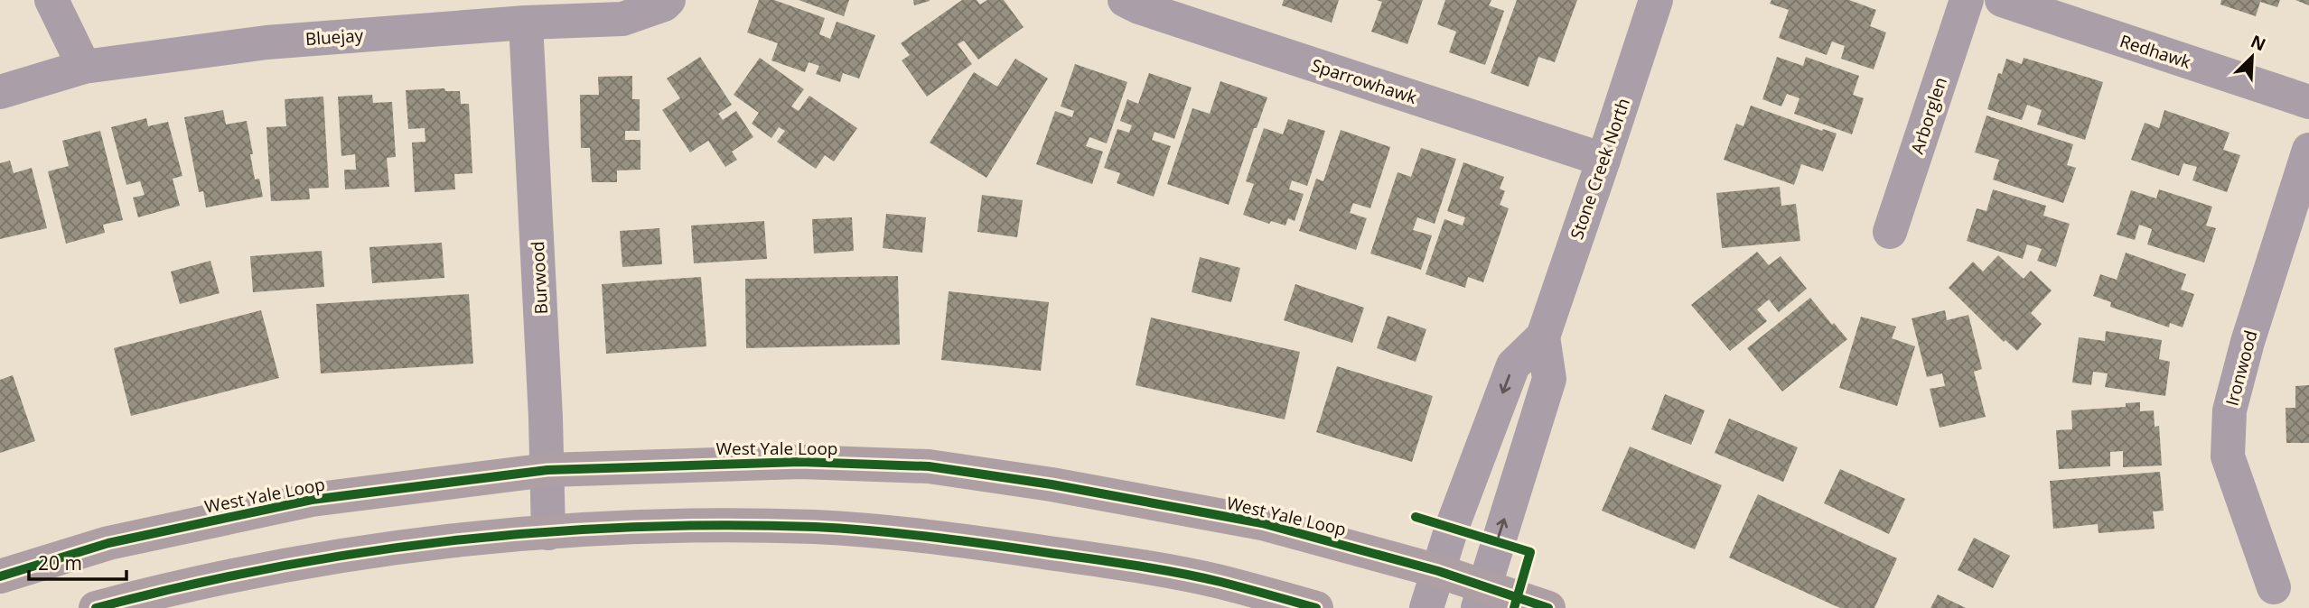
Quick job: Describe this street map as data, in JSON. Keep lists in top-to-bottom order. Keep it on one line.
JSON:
{"streets":{"main road":["West Yale Loop"],"street":["Bluejay","Redhawk","Sparrowhawk","Arborglen","Stone Creek North","Burwood","Ironwood"]},"crossings":[["Bluejay","Burwood"],["Sparrowhawk","Stone Creek North"],["Stone Creek North","West Yale Loop"],["Burwood","West Yale Loop"]],"scale_bar":"20 m","north":"top right"}
